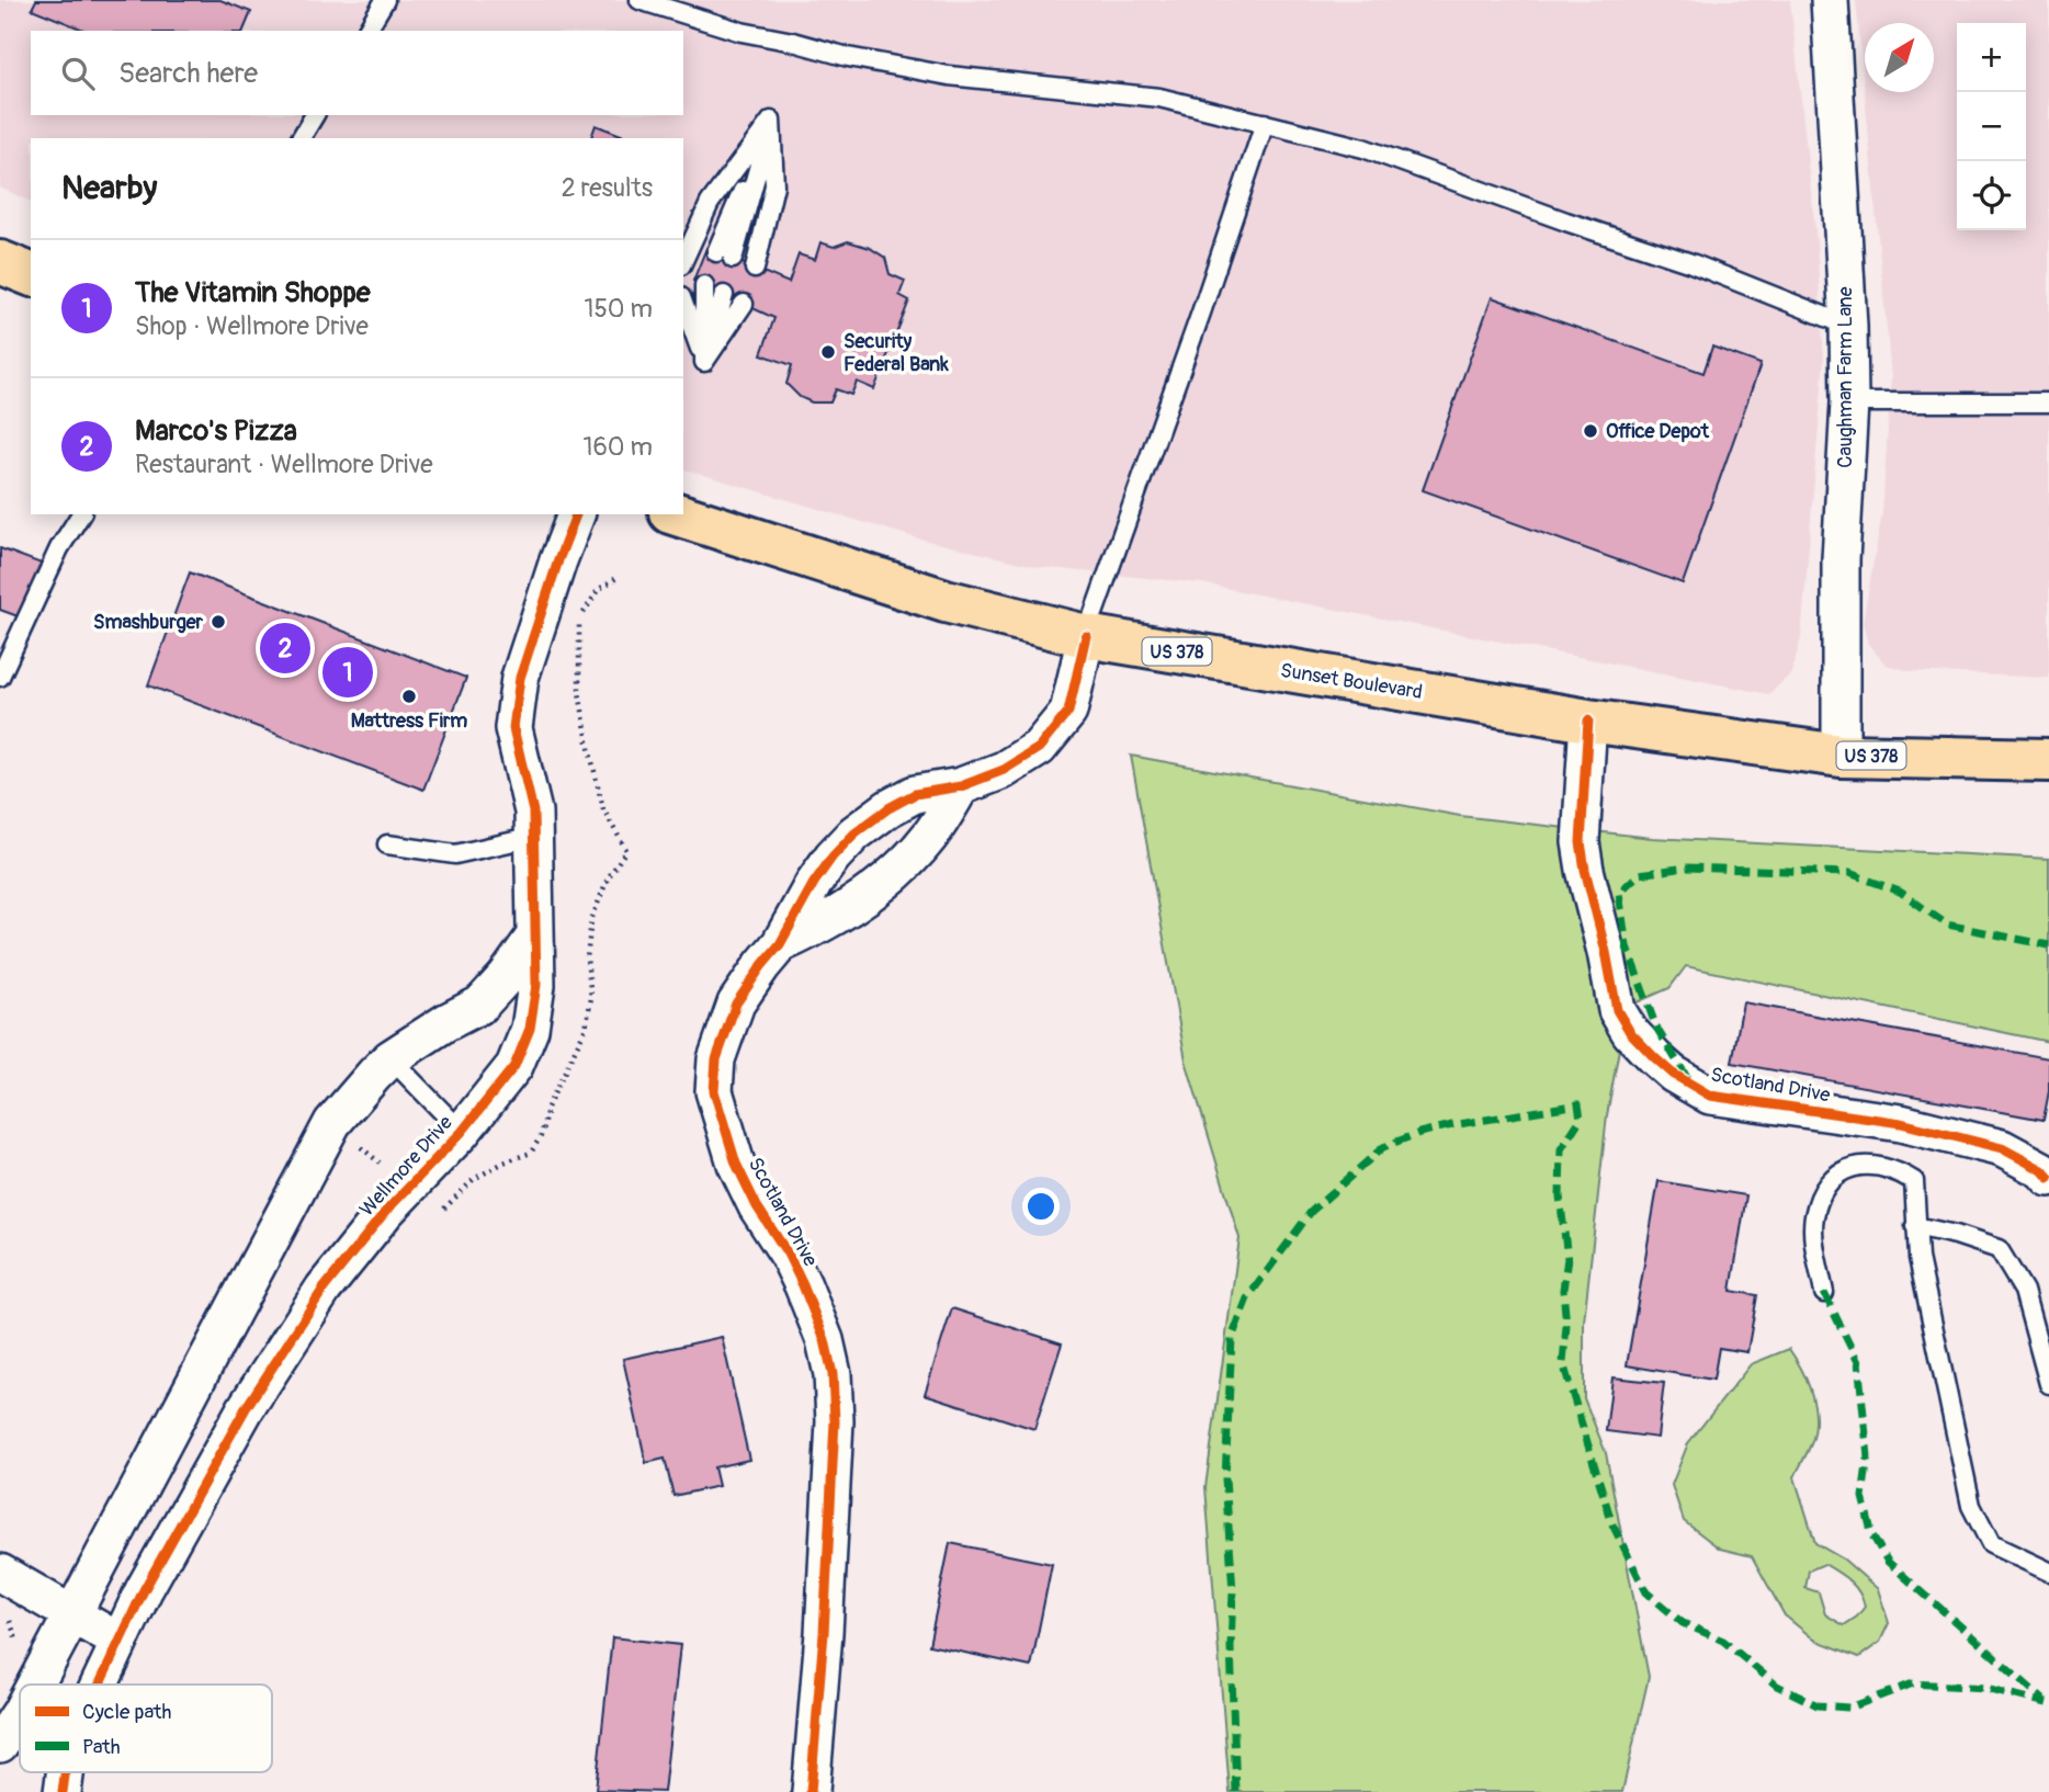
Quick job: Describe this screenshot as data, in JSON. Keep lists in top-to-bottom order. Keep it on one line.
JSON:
{"streets":{"main road":["US 378","Sunset Boulevard"],"street":["Caughman Farm Lane","Scotland Drive","Wellmore Drive"]},"crossings":[["Caughman Farm Lane","Sunset Boulevard"],["Sunset Boulevard","Scotland Drive"]],"places":["Security Federal Bank","Office Depot","Smashburger","Mattress Firm"],"legend":["Cycle path","Path"],"north":"top right","page":{"map_buttons":["+","−"],"search":"Search here","heading":["Nearby","2 results"],"list":[{"mark":"1","name":"The Vitamin Shoppe","note":"Shop · Wellmore Drive","value":"150 m"},{"mark":"2","name":"Marco's Pizza","note":"Restaurant · Wellmore Drive","value":"160 m"}],"pins":["2","1"]}}
